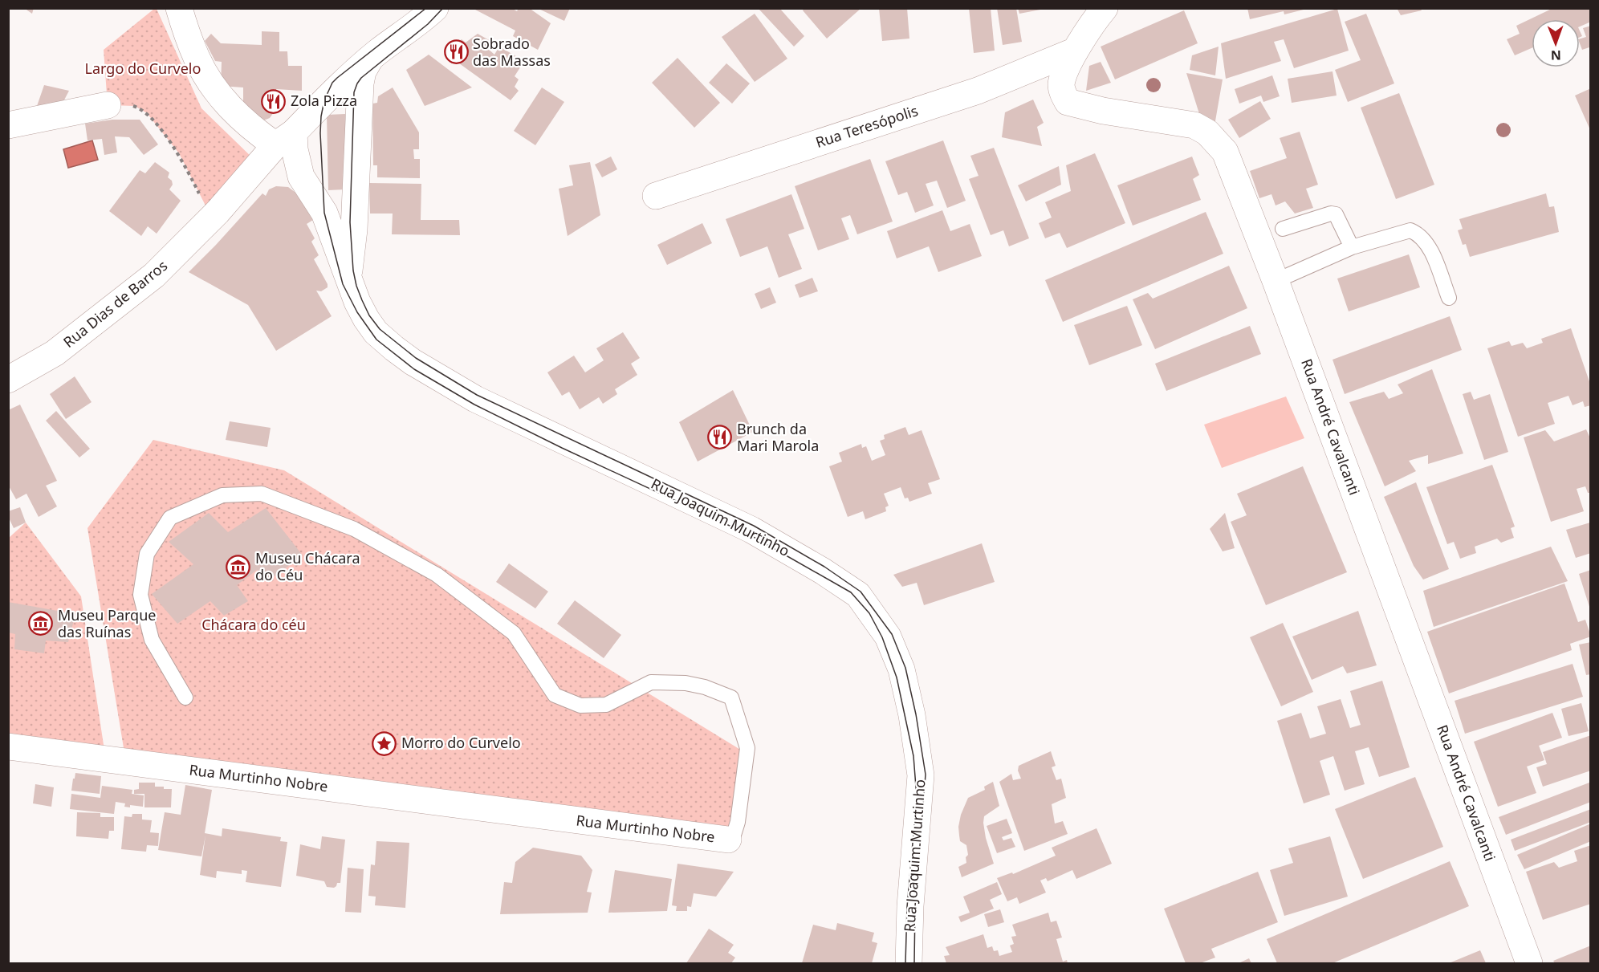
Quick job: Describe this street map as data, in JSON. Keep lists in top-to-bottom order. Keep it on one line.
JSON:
{"streets":{"street":["Rua Teresópolis","Rua Dias de Barros","Rua André Cavalcanti","Rua Joaquim Murtinho","Rua Murtinho Nobre"]},"crossings":[["Rua Teresópolis","Rua André Cavalcanti"],["Rua Dias de Barros","Rua Joaquim Murtinho"]],"parks":["Largo do Curvelo","Chácara do céu"],"places":{"restaurant":["Sobrado das Massas","Zola Pizza","Brunch da Mari Marola"],"museum":["Museu Chácara do Céu","Museu Parque das Ruínas"],"place":["Morro do Curvelo"]},"north":"bottom"}
